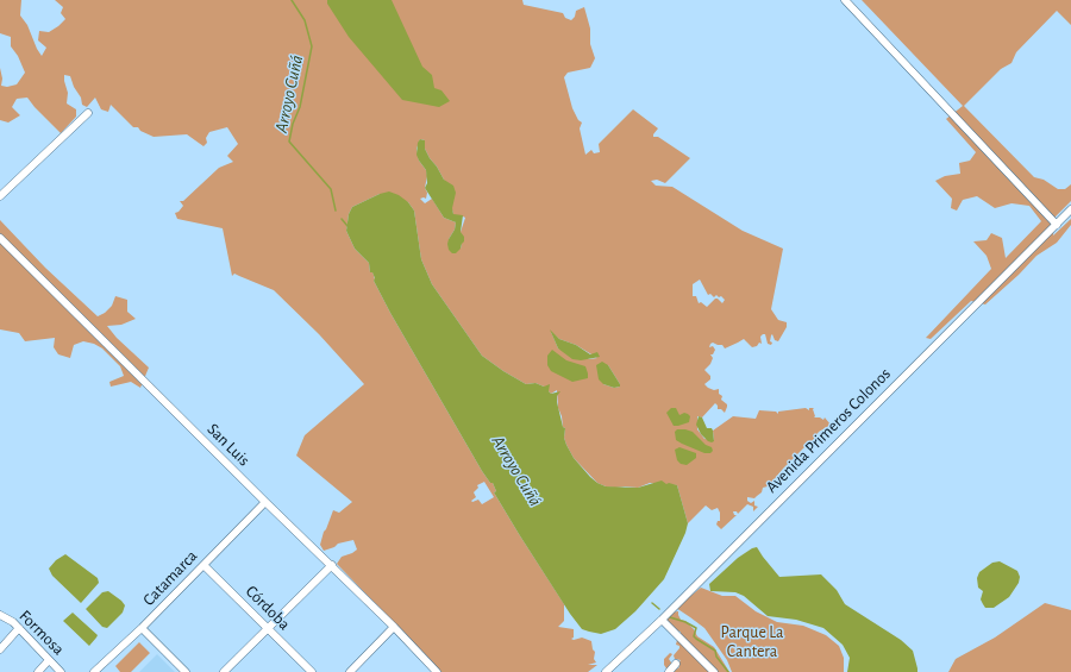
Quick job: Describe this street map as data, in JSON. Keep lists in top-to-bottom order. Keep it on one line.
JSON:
{"streets":{"street":["Avenida Primeros Colonos","San Luis","Catamarca","Córdoba","Formosa"]},"crossings":[["San Luis","Catamarca"],["Catamarca","Córdoba"]],"water":["Arroyo Cuñá"],"parks":["Parque La Cantera"]}
